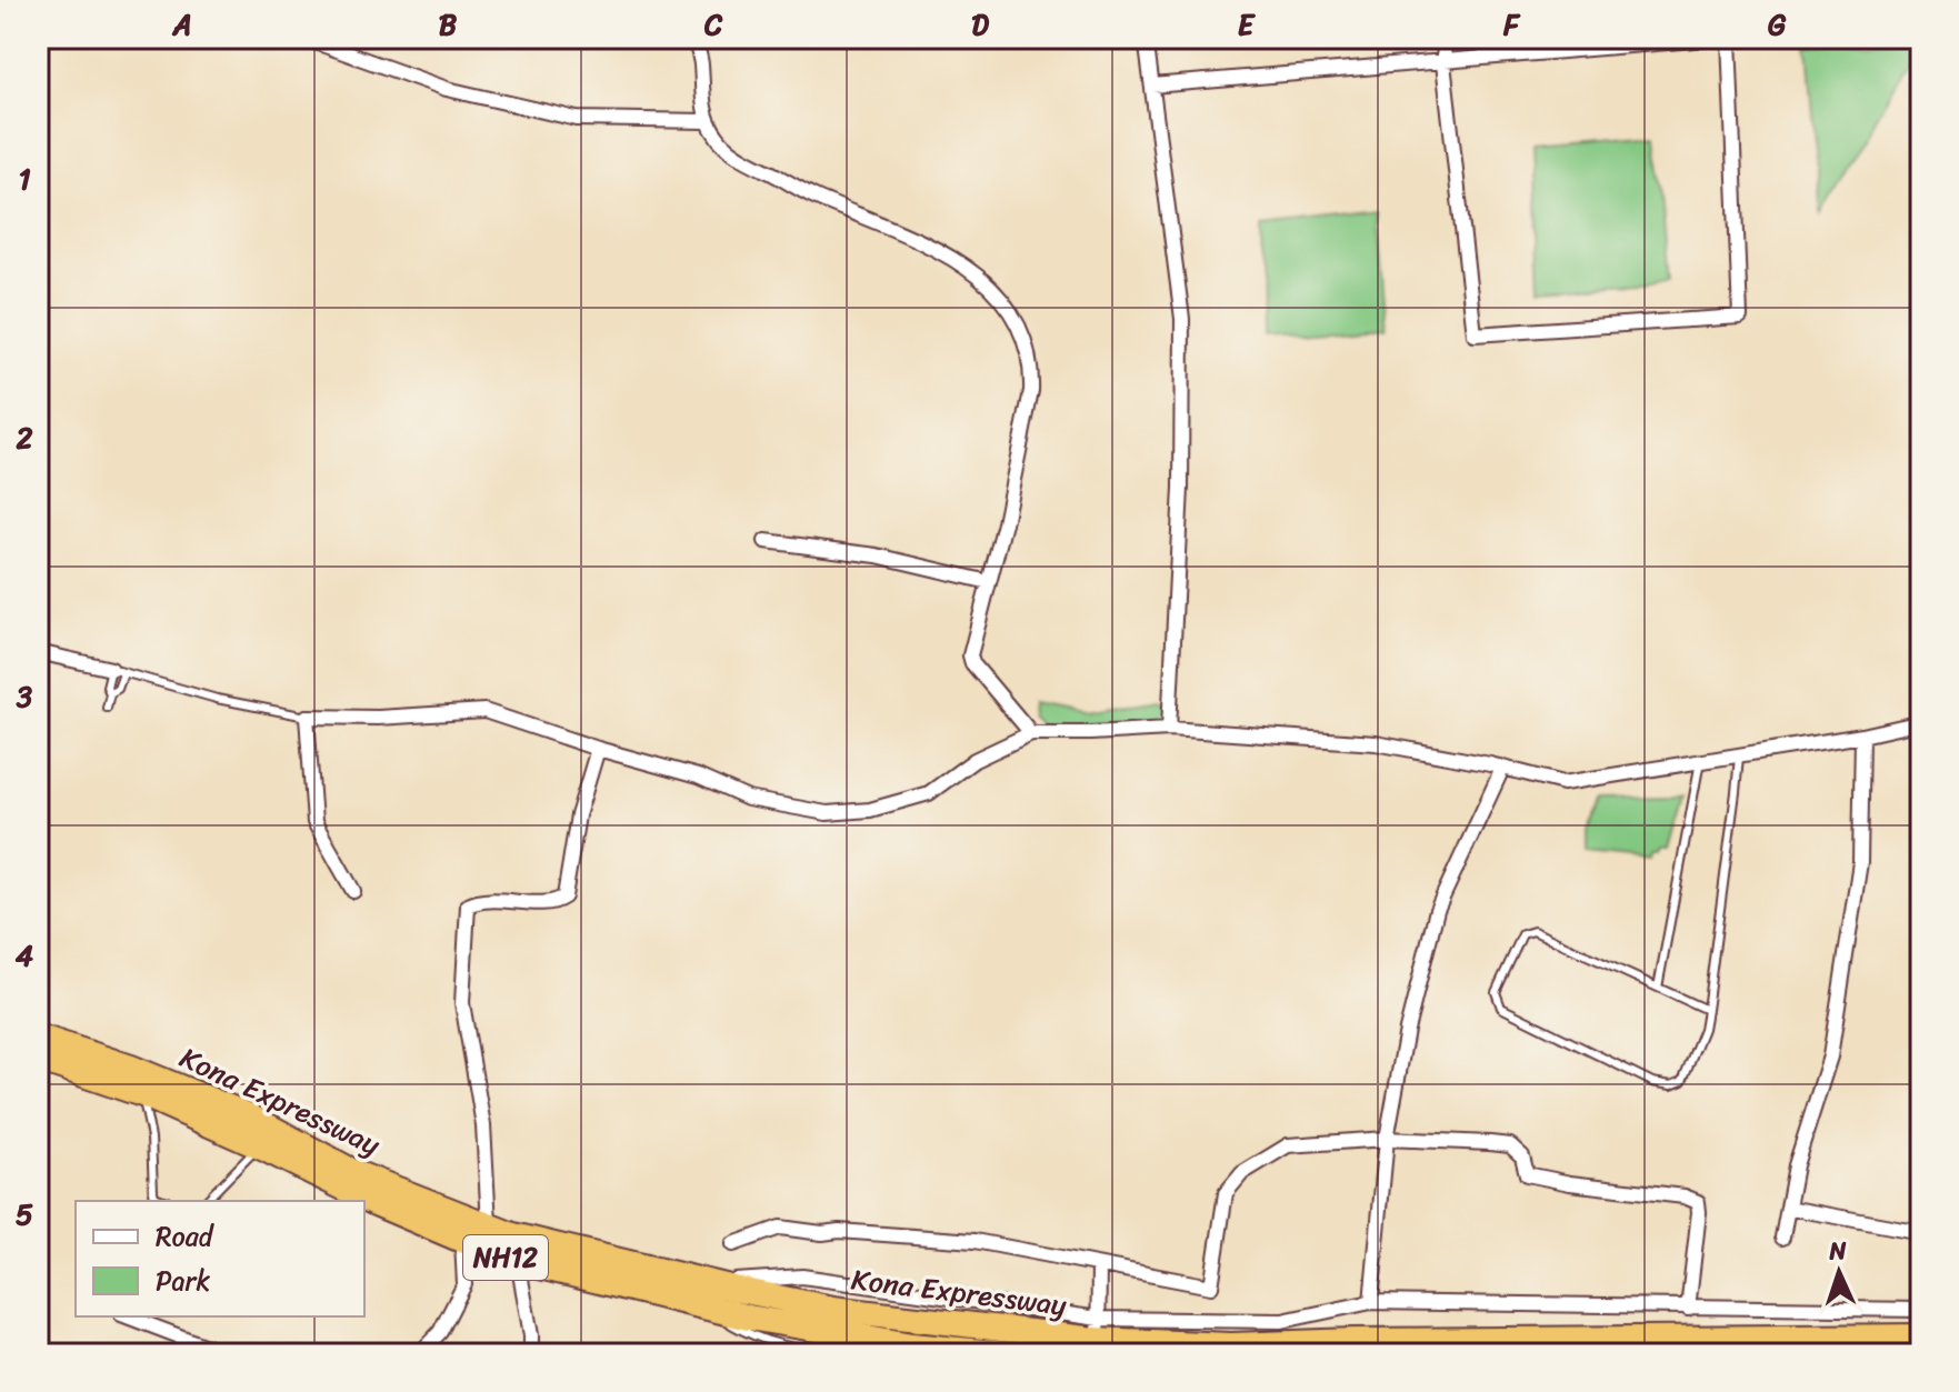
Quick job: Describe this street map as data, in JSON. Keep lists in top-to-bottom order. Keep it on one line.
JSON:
{"streets":{"highway":["Kona Expressway","NH12"]},"legend":["Road","Park"],"north":"top","grid":{"columns":["A","B","C","D","E","F","G"],"rows":["1","2","3","4","5"]}}
